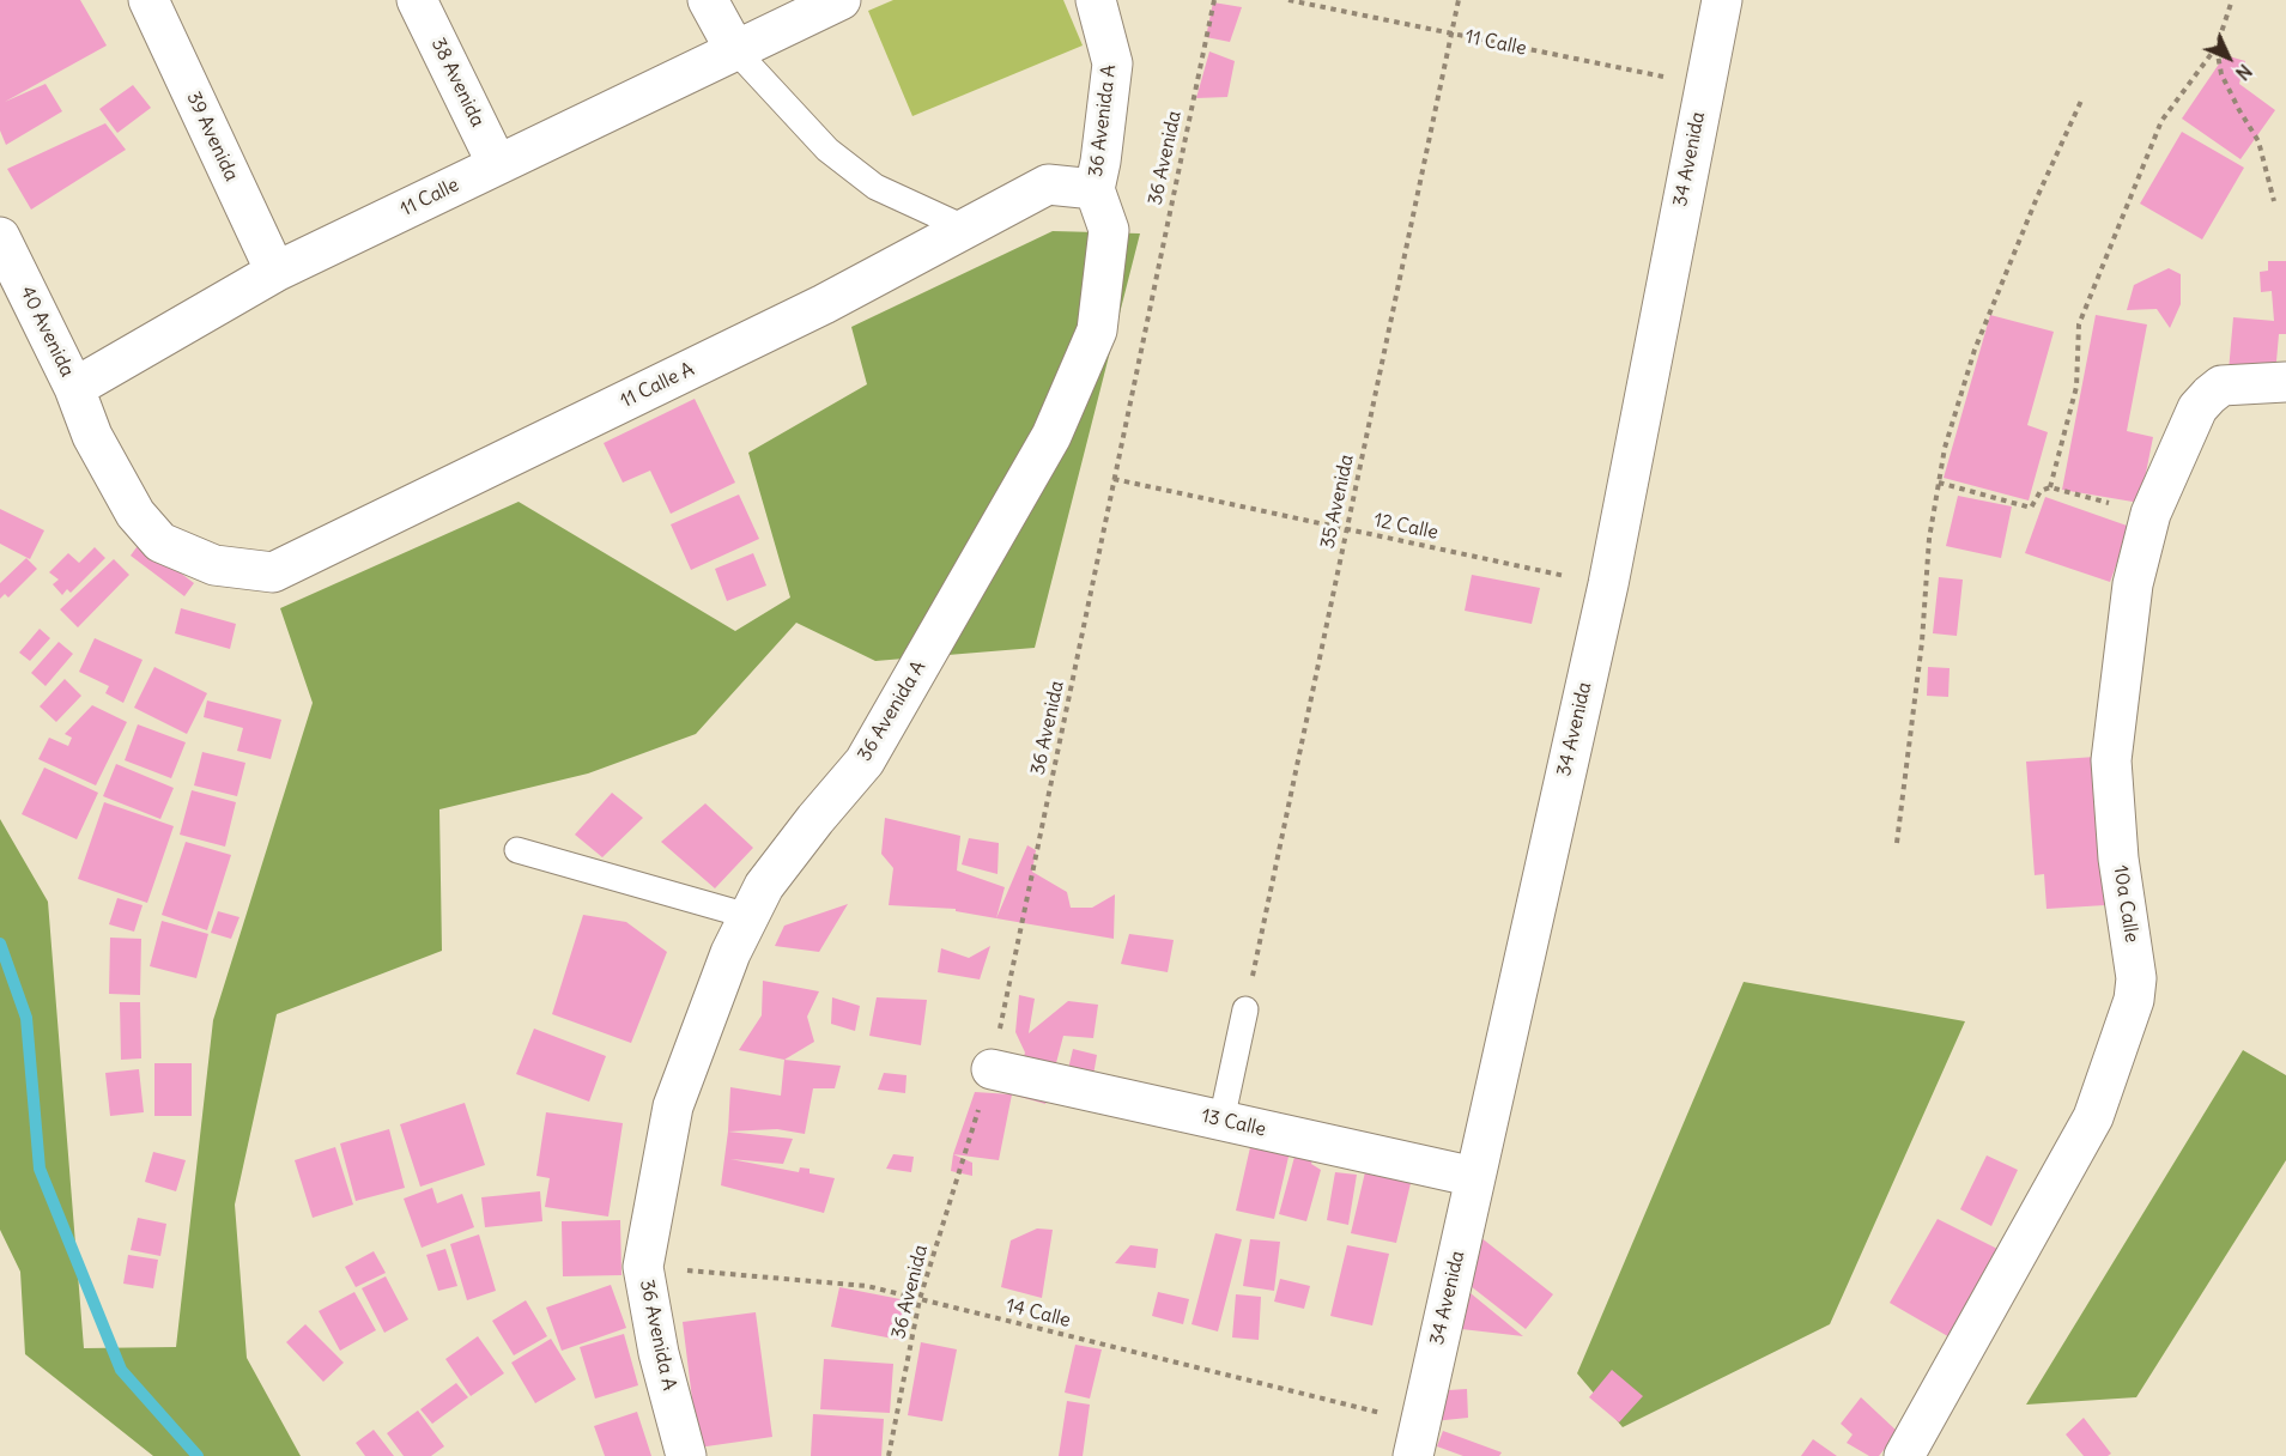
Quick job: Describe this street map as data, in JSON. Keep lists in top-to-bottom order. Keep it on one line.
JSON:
{"streets":{"street":["11 Calle","38 Avenida","36 Avenida A","39 Avenida","34 Avenida","40 Avenida","11 Calle A","10a Calle","13 Calle"],"path":["36 Avenida","35 Avenida","12 Calle","14 Calle"]},"crossings":[["11 Calle","38 Avenida"],["11 Calle","39 Avenida"],["11 Calle","34 Avenida"],["11 Calle","40 Avenida"],["11 Calle","11 Calle A"],["11 Calle","35 Avenida"],["36 Avenida A","11 Calle A"],["36 Avenida A","14 Calle"],["36 Avenida","12 Calle"],["36 Avenida","13 Calle"],["36 Avenida","14 Calle"],["34 Avenida","12 Calle"],["34 Avenida","13 Calle"],["34 Avenida","14 Calle"],["40 Avenida","11 Calle A"],["35 Avenida","12 Calle"]],"north":"bottom right"}
